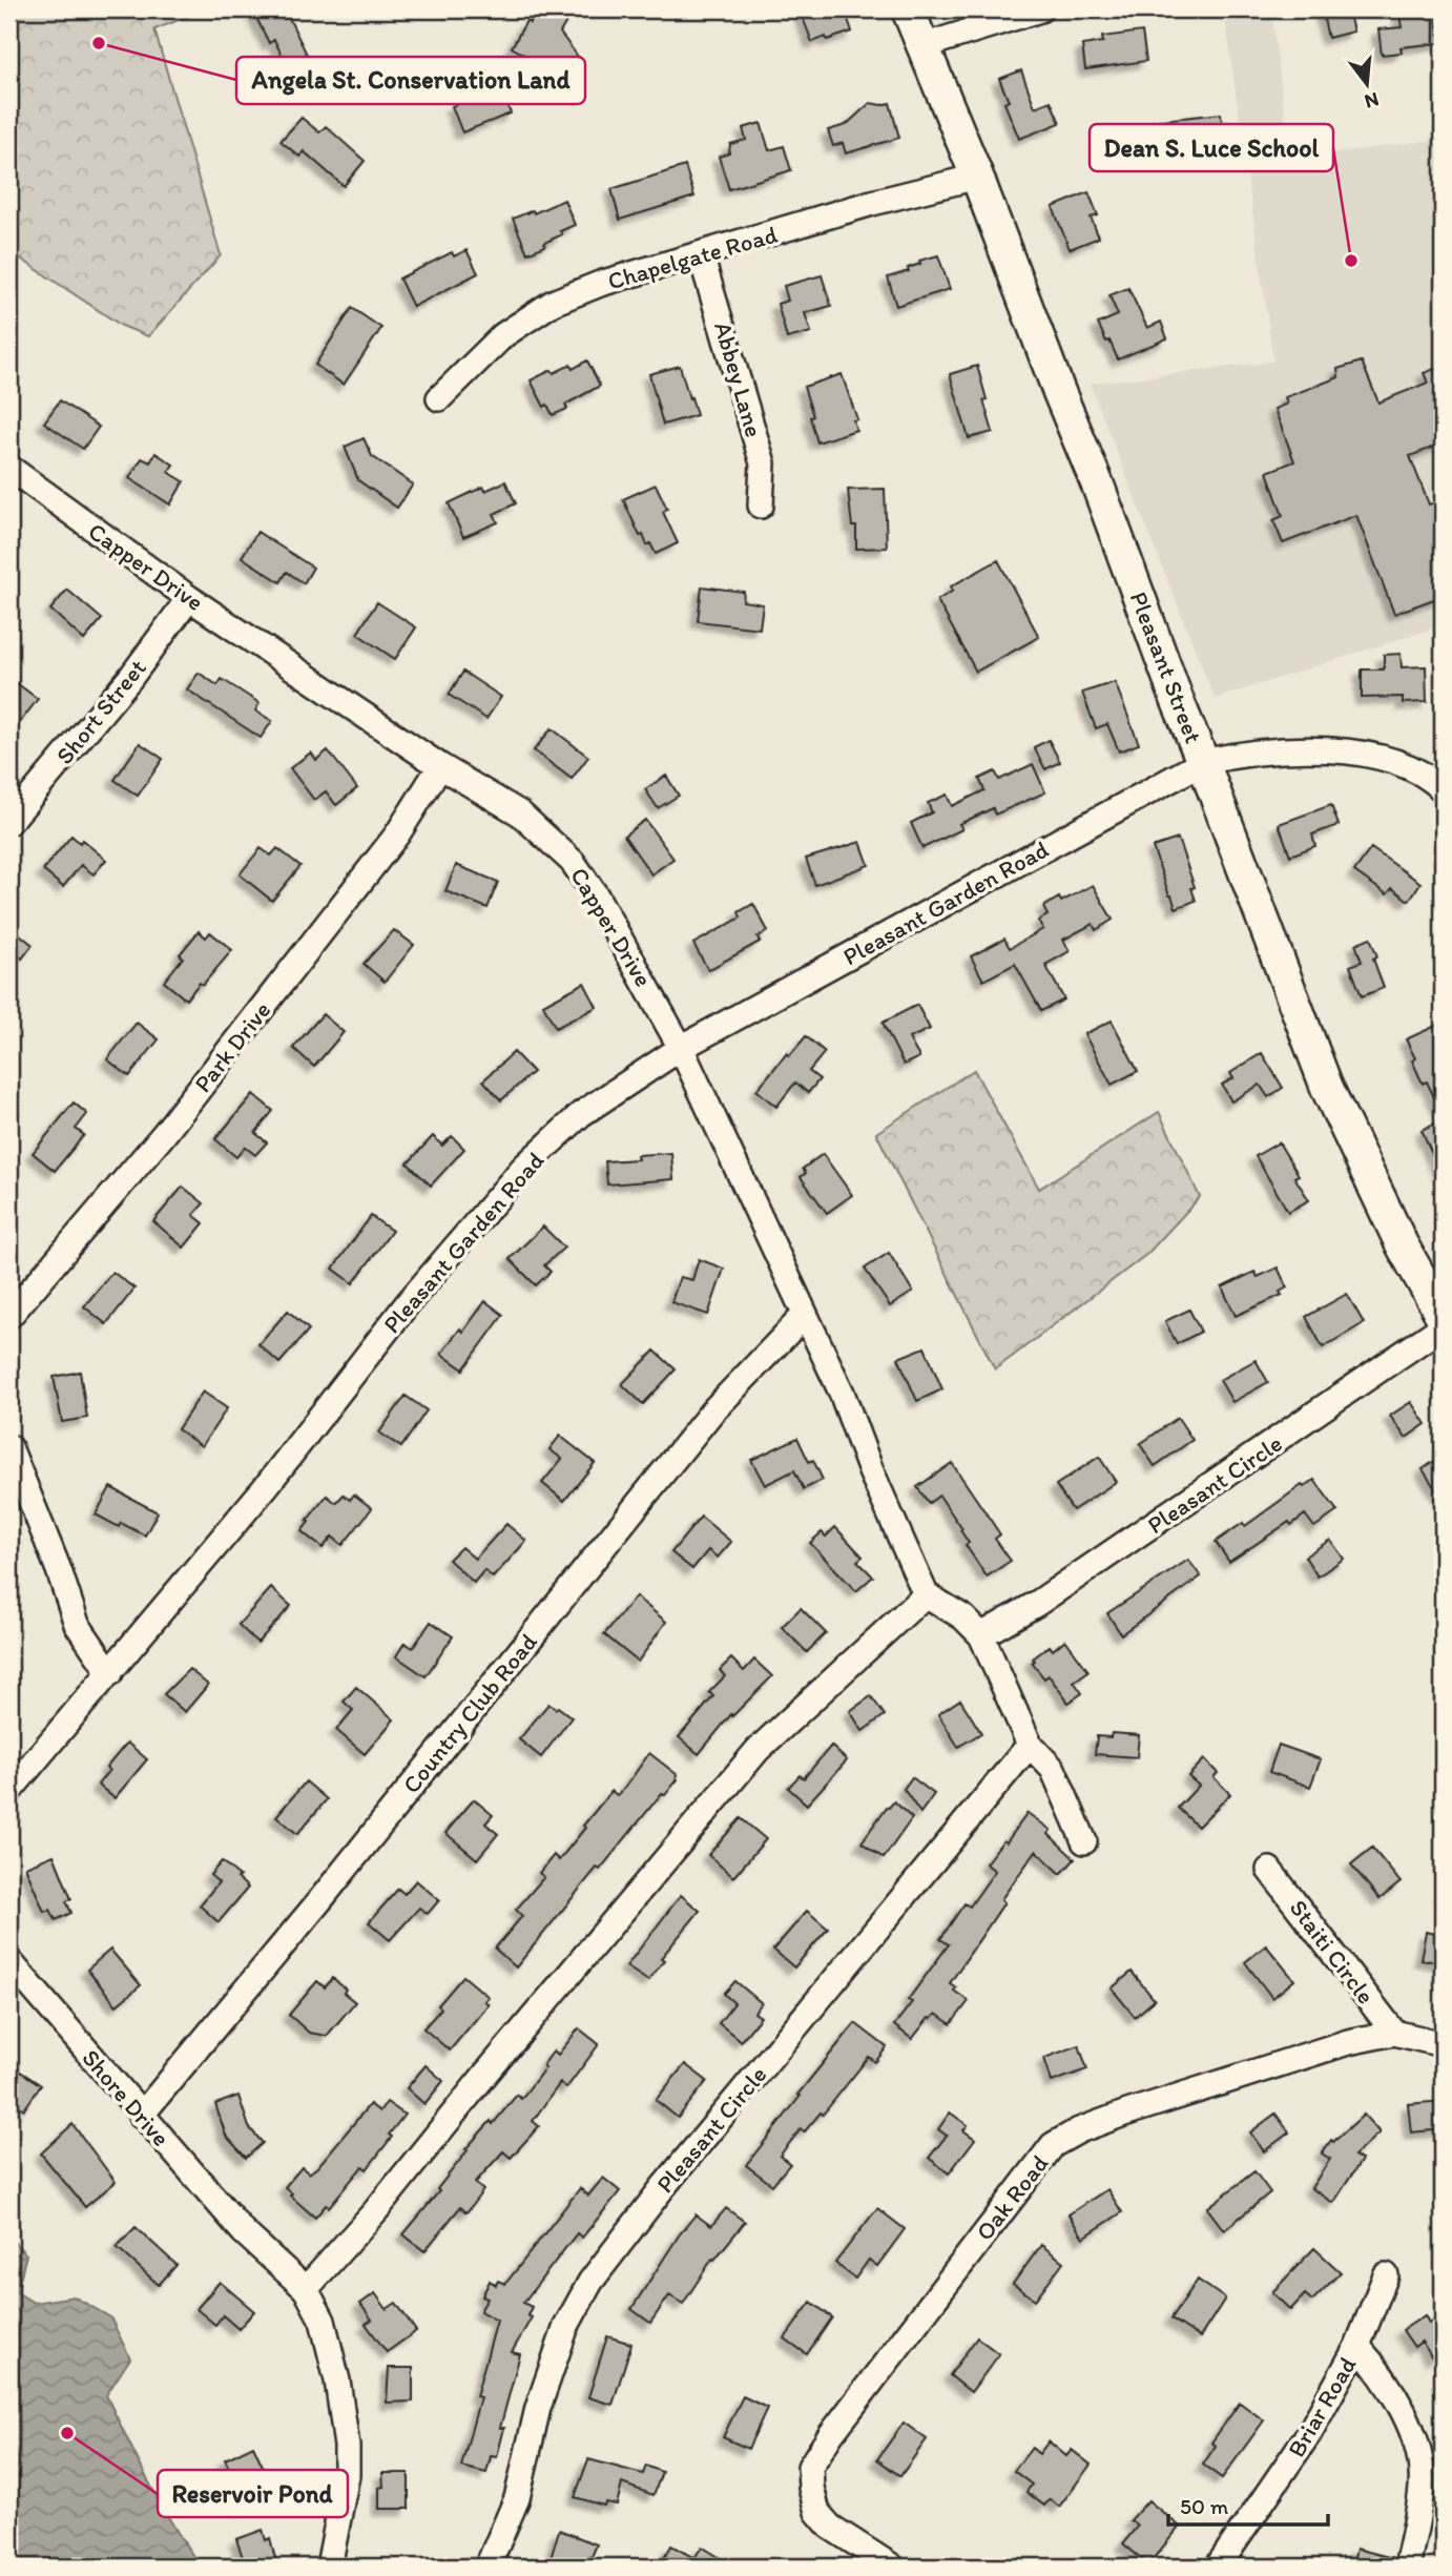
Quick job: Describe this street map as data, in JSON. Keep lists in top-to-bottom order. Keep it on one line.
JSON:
{"streets":{"main road":["Pleasant Street"],"street":["Chapelgate Road","Abbey Lane","Capper Drive","Short Street","Pleasant Garden Road","Park Drive","Pleasant Circle","Country Club Road","Staiti Circle","Shore Drive","Oak Road","Briar Road"]},"crossings":[["Chapelgate Road","Abbey Lane"],["Chapelgate Road","Pleasant Street"],["Capper Drive","Short Street"],["Capper Drive","Pleasant Garden Road"],["Capper Drive","Park Drive"],["Capper Drive","Country Club Road"],["Pleasant Street","Pleasant Garden Road"],["Country Club Road","Shore Drive"],["Staiti Circle","Oak Road"]],"places":["Angela St. Conservation Land","Dean S. Luce School","Reservoir Pond"],"scale_bar":"50 m","north":"bottom"}
